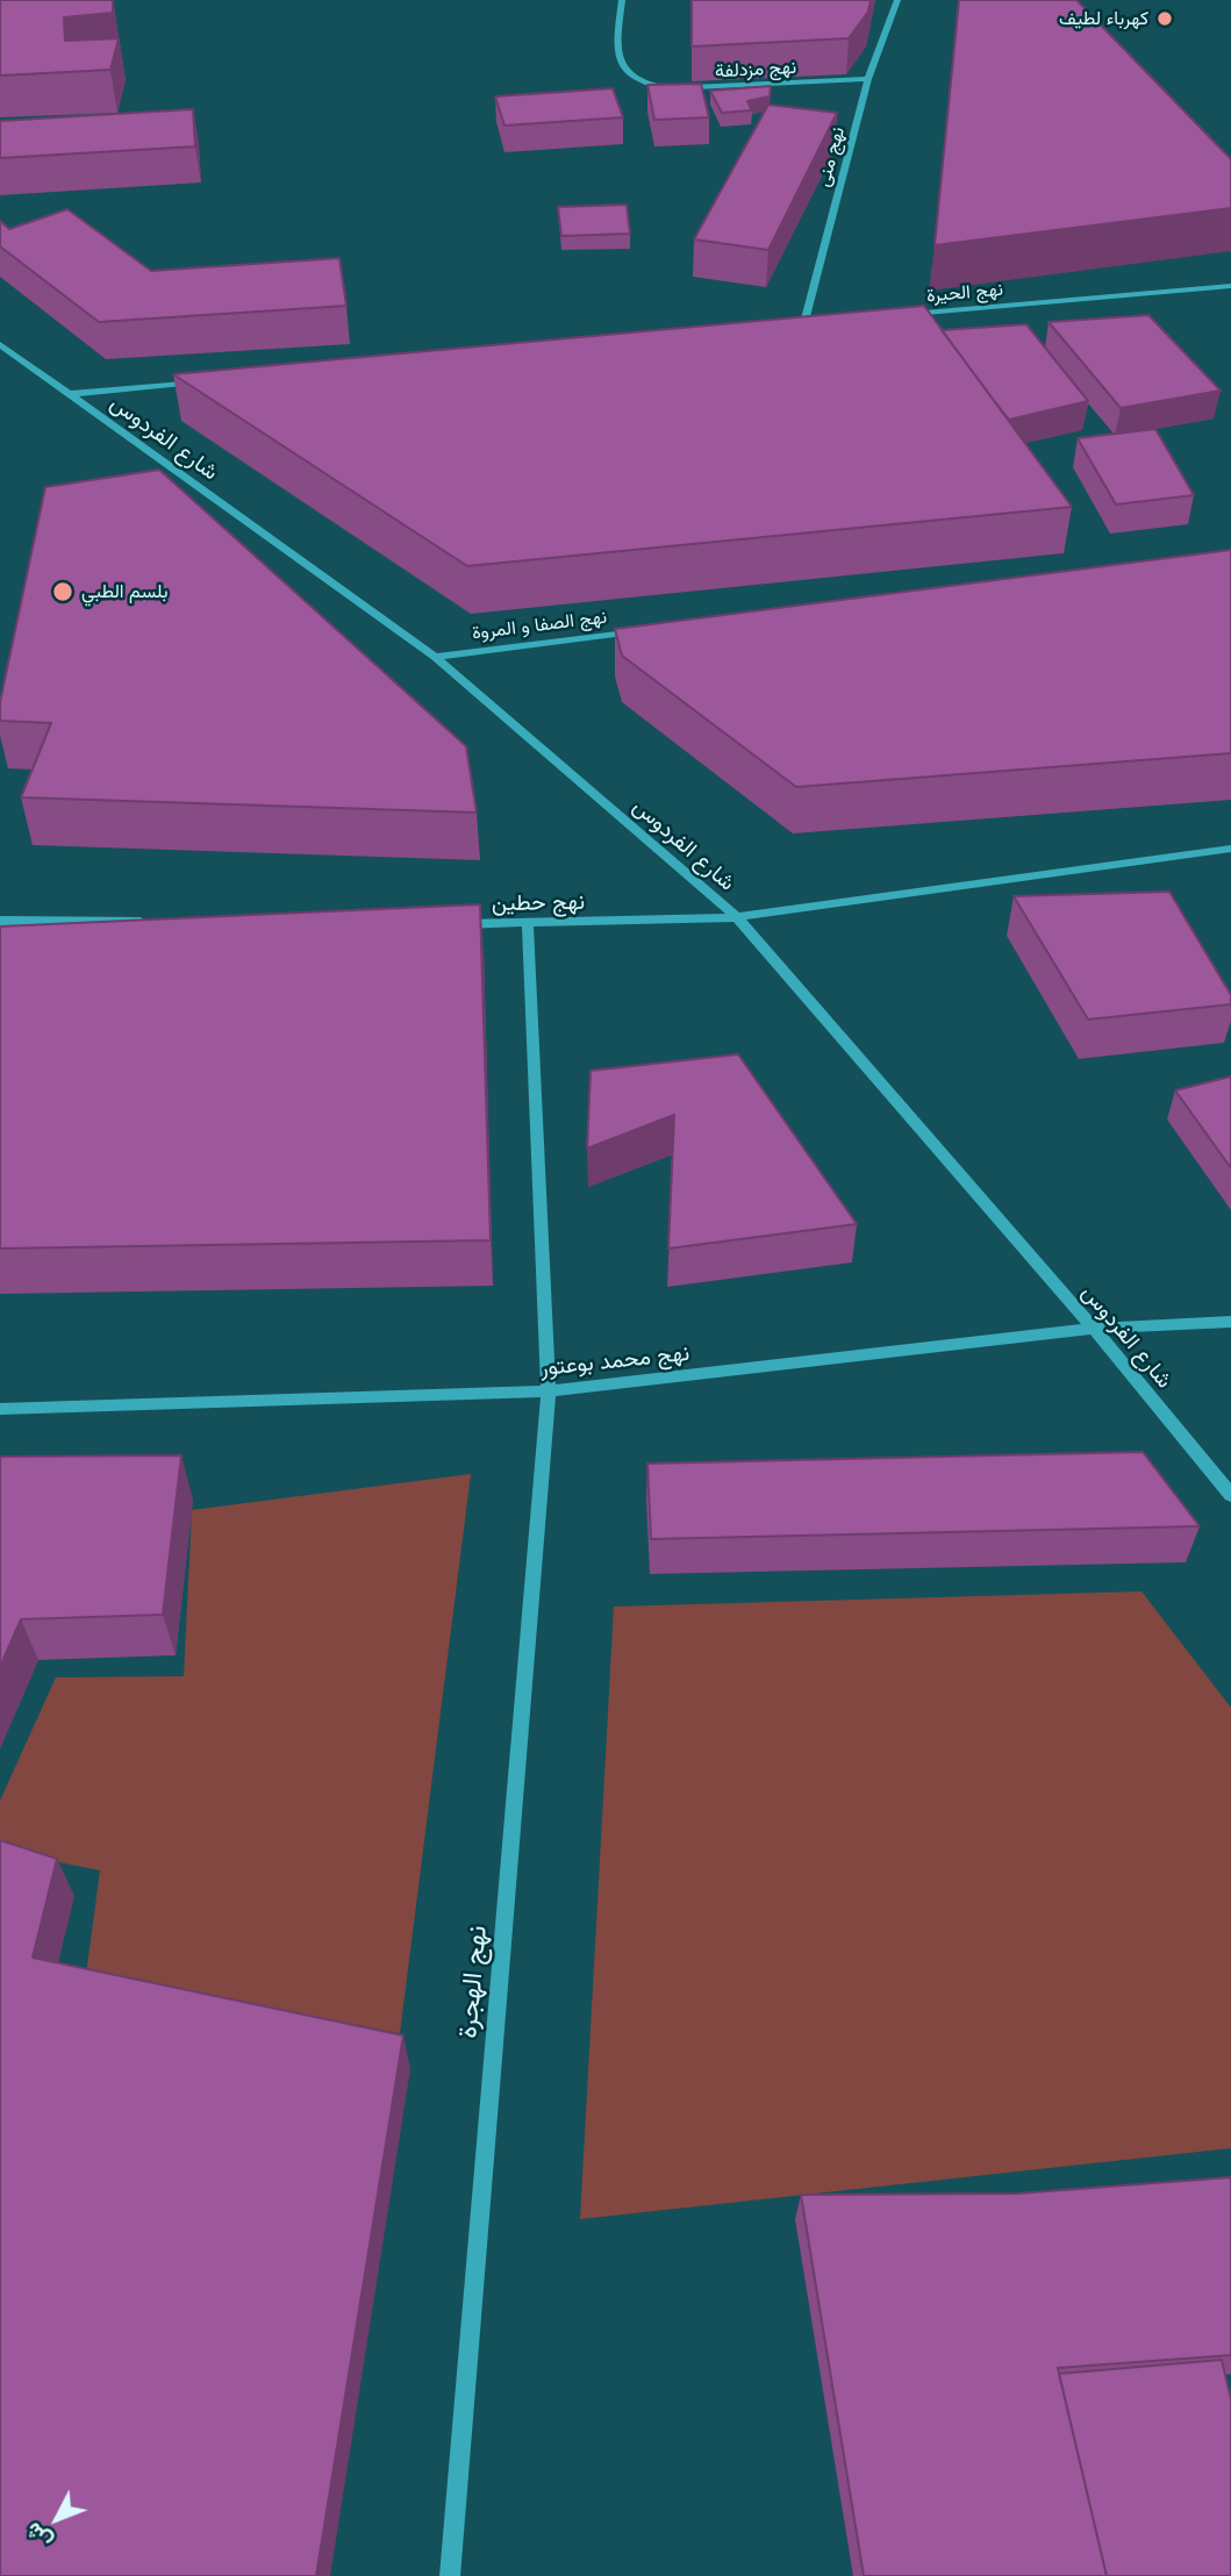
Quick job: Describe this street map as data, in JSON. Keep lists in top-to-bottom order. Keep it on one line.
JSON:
{"streets":{"street":["نهج مزدلفة","نهج منى","نهج الحيرة","شارع الفردوس","نهج الصفا و المروة","نهج حطين","نهج محمد بوعتور","نهج الهجرة"]},"crossings":[["نهج مزدلفة","نهج منى"],["شارع الفردوس","نهج الصفا و المروة"],["شارع الفردوس","نهج حطين"],["شارع الفردوس","نهج محمد بوعتور"],["نهج حطين","نهج الهجرة"],["نهج محمد بوعتور","نهج الهجرة"]],"places":["كهرباء لطيف","بلسم الطبي"],"north":"bottom left"}
